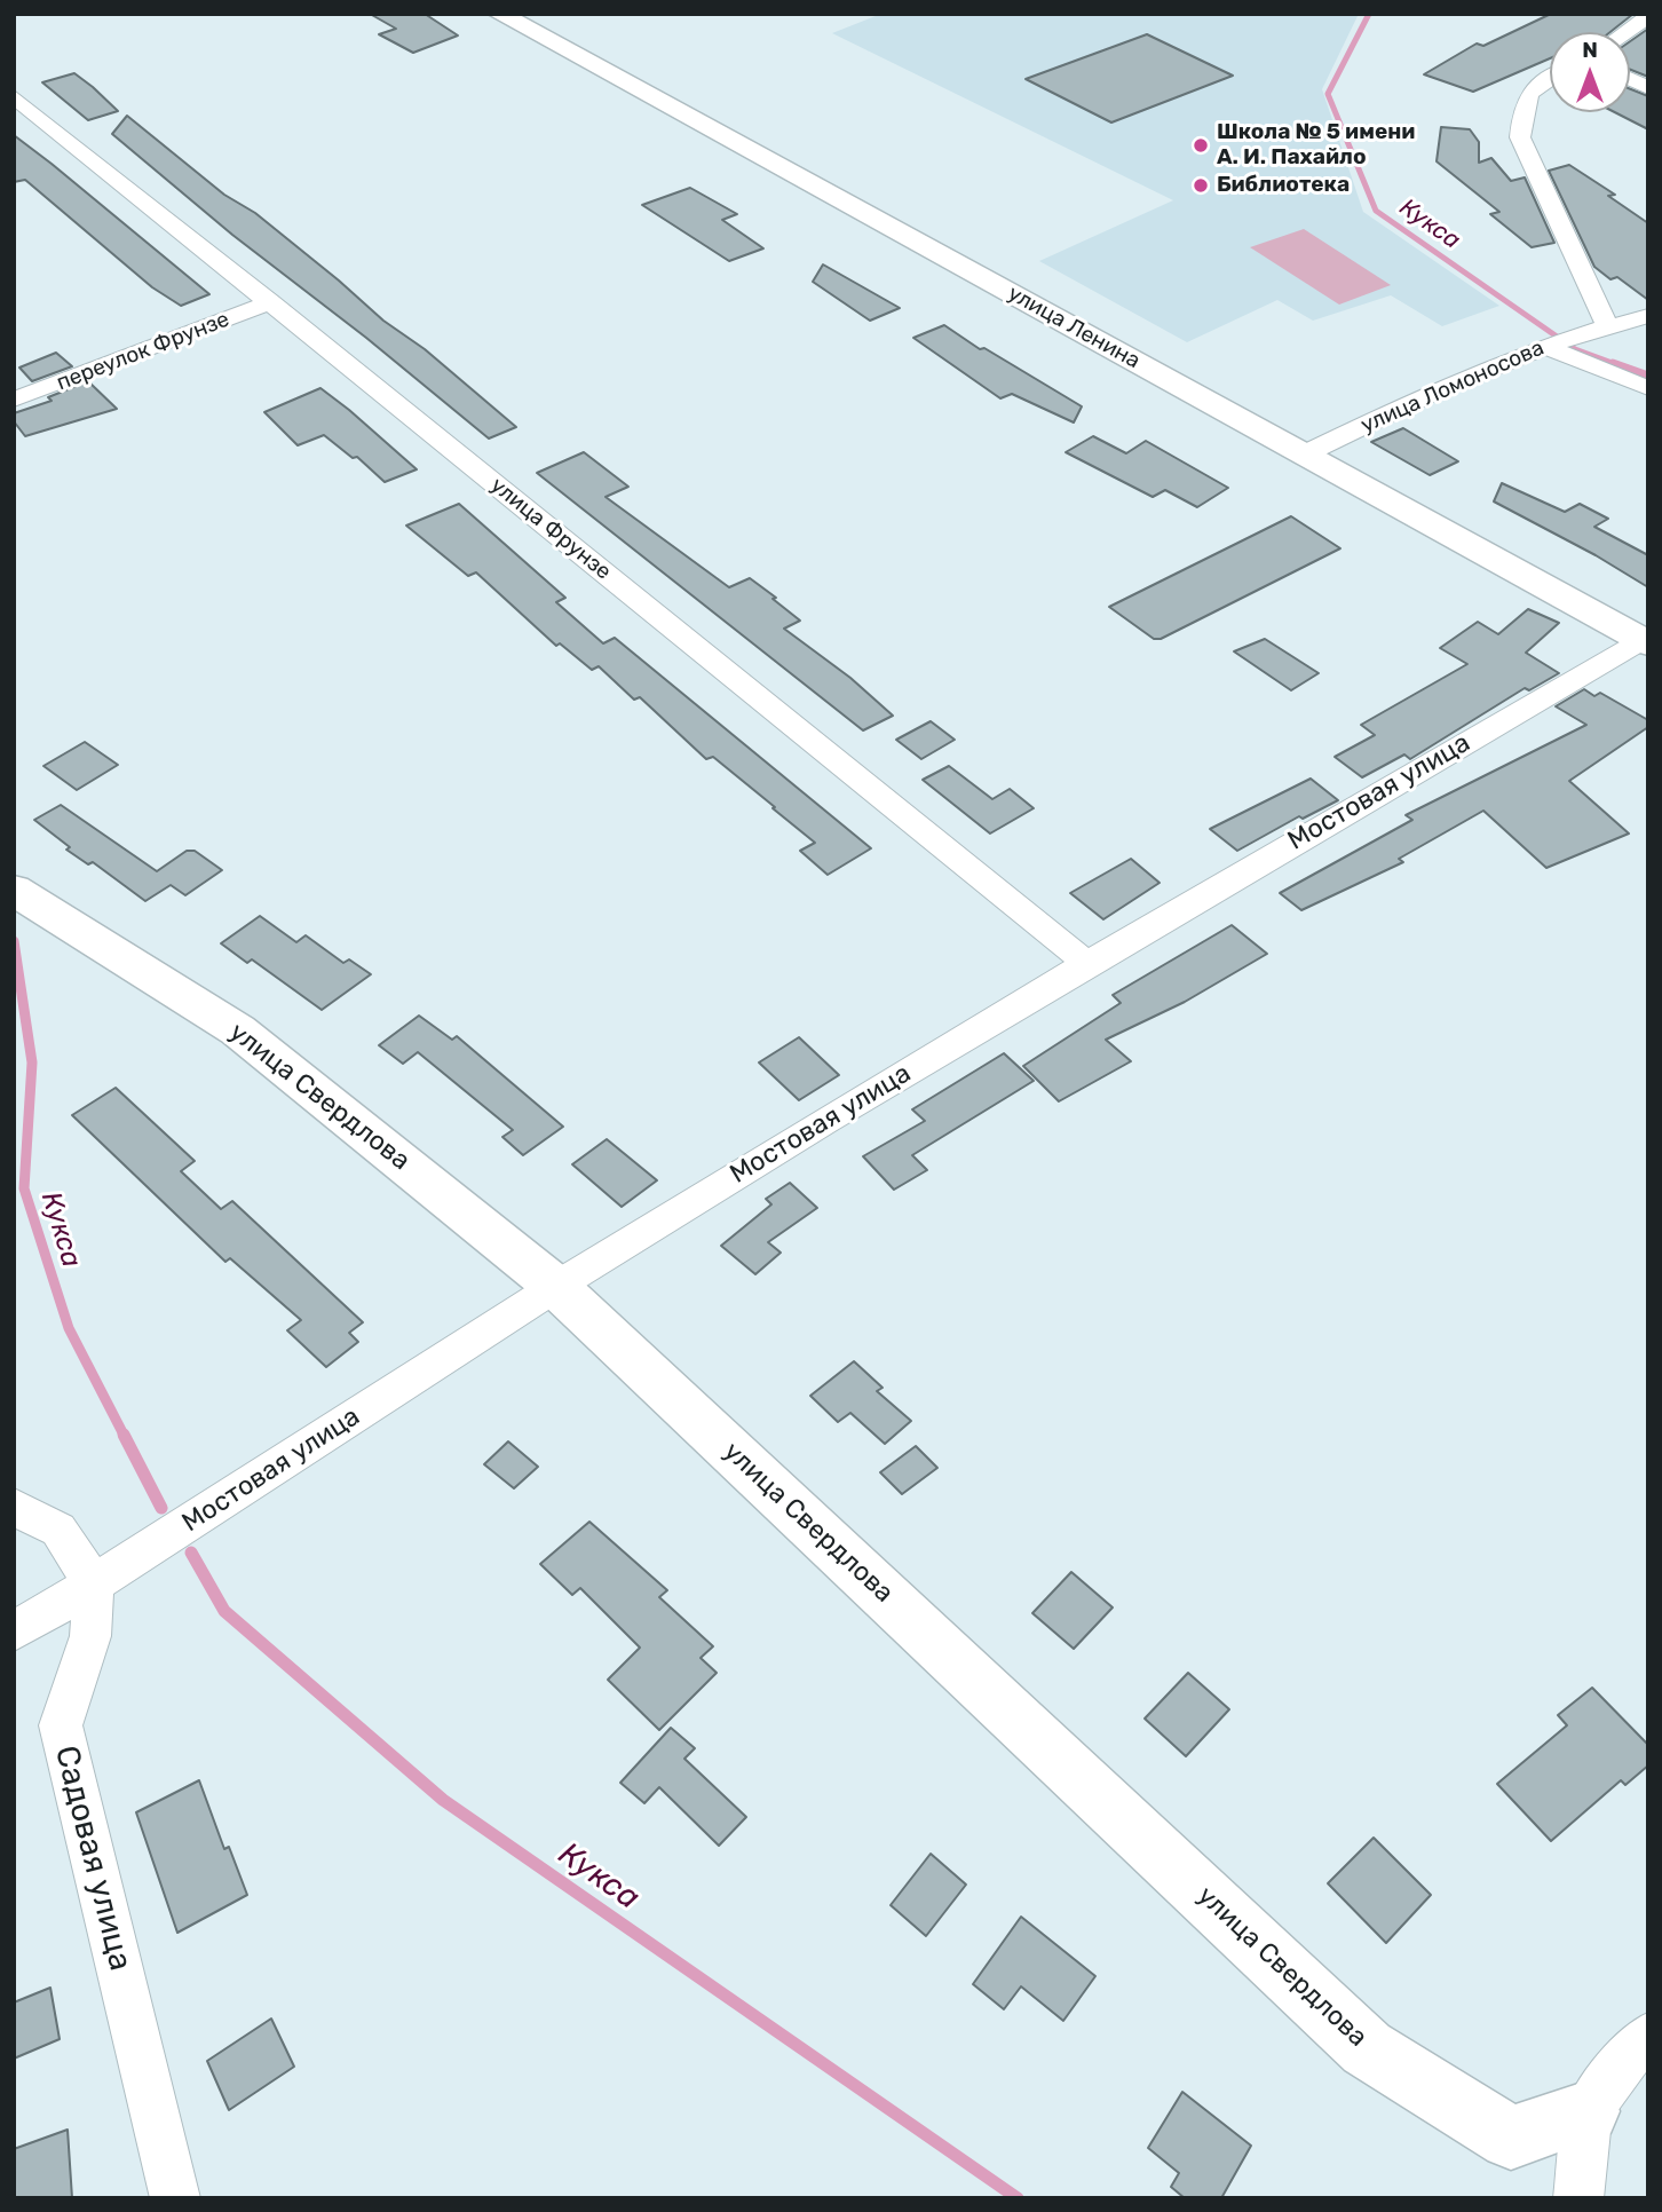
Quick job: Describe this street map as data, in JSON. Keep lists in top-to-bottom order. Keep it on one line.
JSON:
{"streets":{"street":["улица Ленина","переулок Фрунзе","улица Ломоносова","улица Фрунзе","Мостовая улица","улица Свердлова","Садовая улица"]},"crossings":[["улица Ленина","улица Ломоносова"],["улица Ленина","Мостовая улица"],["переулок Фрунзе","улица Фрунзе"],["улица Фрунзе","Мостовая улица"],["Мостовая улица","улица Свердлова"],["Мостовая улица","Садовая улица"]],"water":["Кукса"],"places":["Школа № 5 имени А. И. Пахайло","Библиотека"],"north":"top"}
